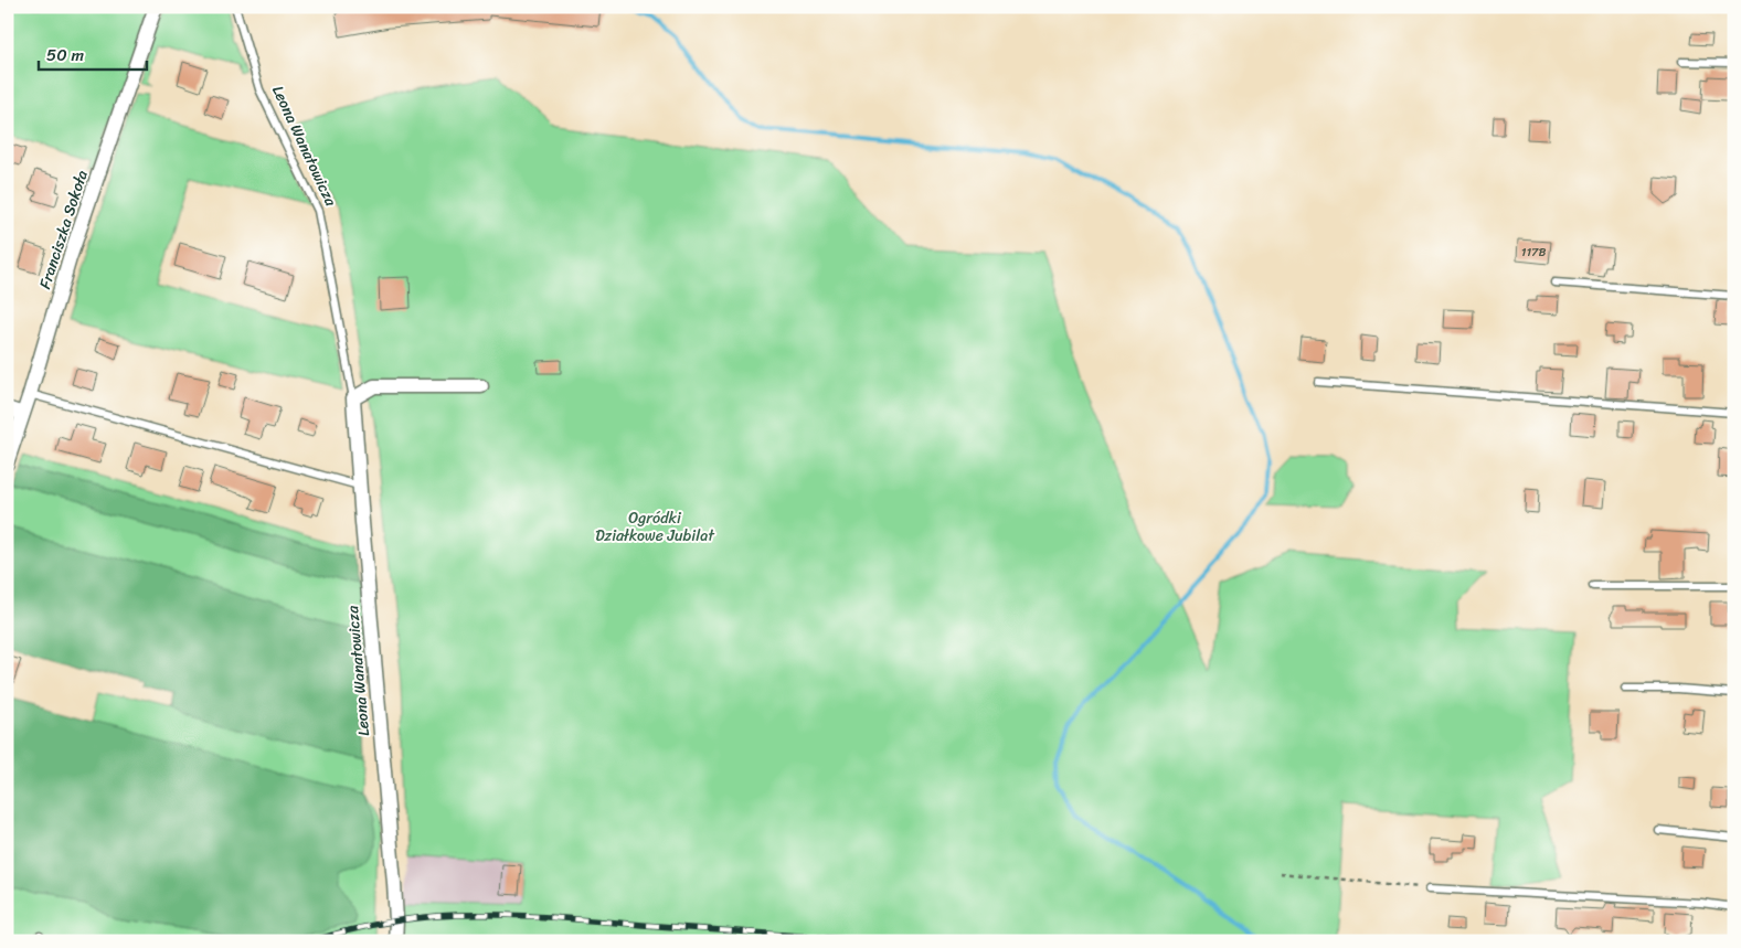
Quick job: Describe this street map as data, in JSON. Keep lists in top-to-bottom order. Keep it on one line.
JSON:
{"streets":{"street":["Leona Wanatowicza","Franciszka Sokoła"]},"parks":["Ogródki Działkowe Jubilat"],"house_numbers":["117B"],"scale_bar":"50 m"}
